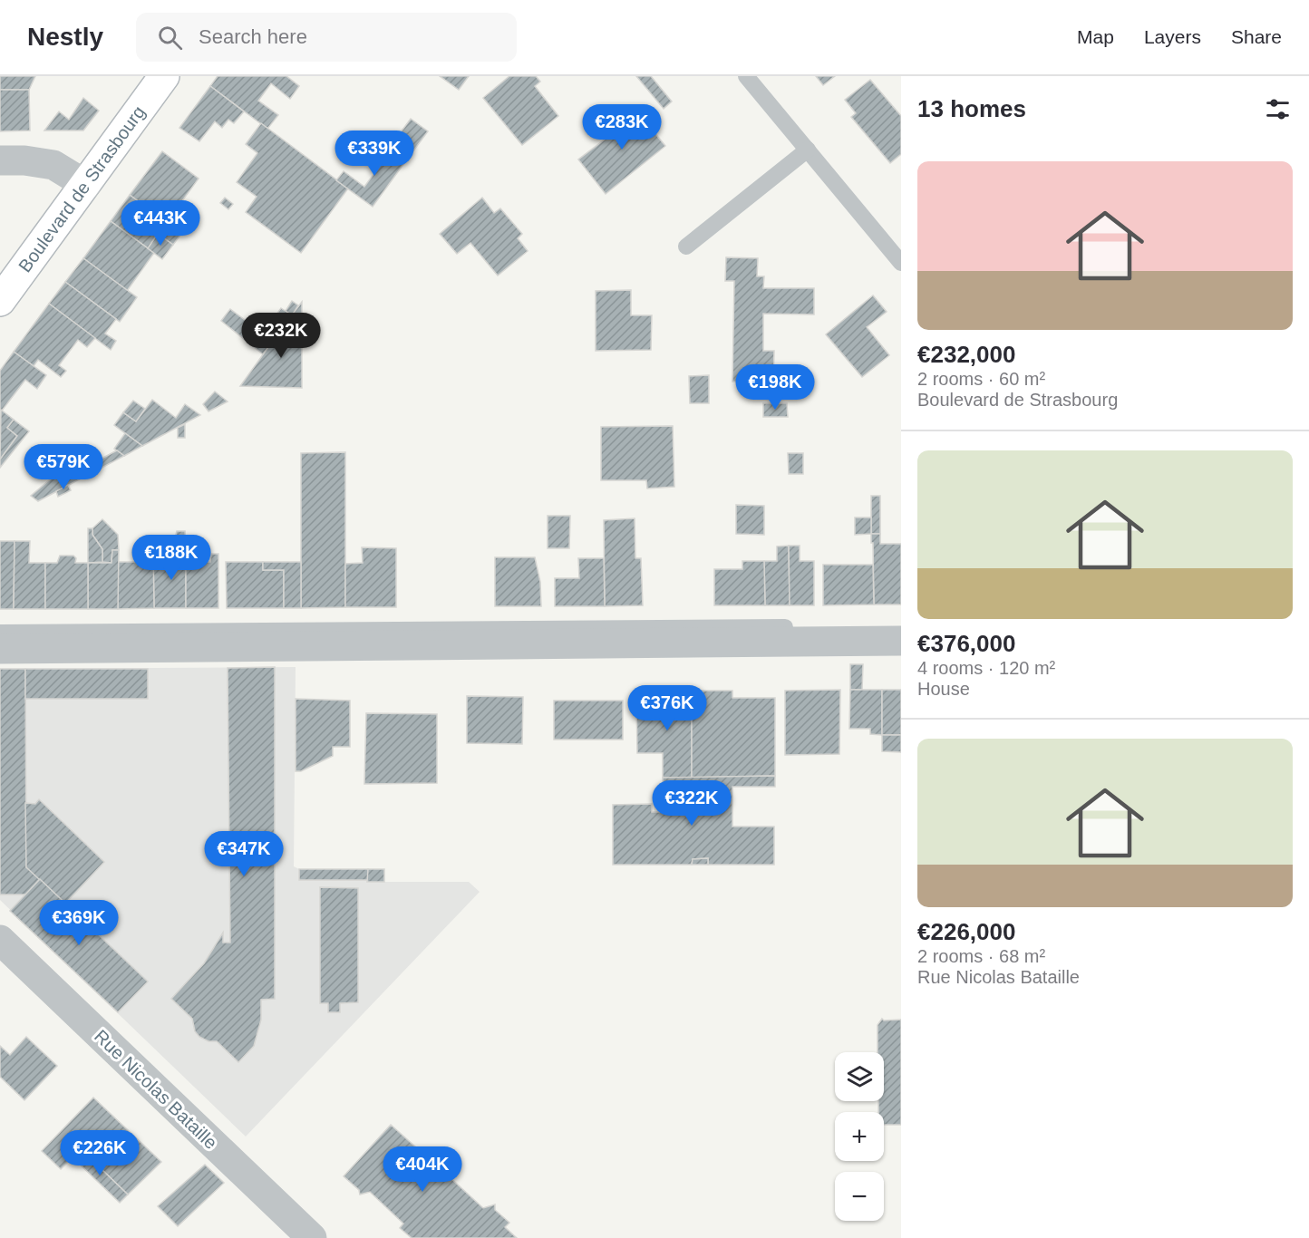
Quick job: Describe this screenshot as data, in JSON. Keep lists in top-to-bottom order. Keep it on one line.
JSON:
{"streets":{"street":["Boulevard de Strasbourg","Rue Nicolas Bataille"]},"page":{"header":"Nestly","search":"Search here","nav":["Map","Layers","Share"],"heading":"13 homes","price":["€283K","€339K","€443K","€232K","€198K","€579K","€188K","€376K","€322K","€347K","€369K","€226K","€404K"],"list":[{"name":"€232,000","note":"2 rooms · 60 m² · Boulevard de Strasbourg"},{"name":"€376,000","note":"4 rooms · 120 m² · House"},{"name":"€226,000","note":"2 rooms · 68 m² · Rue Nicolas Bataille"}],"map_buttons":["+","−"]}}
